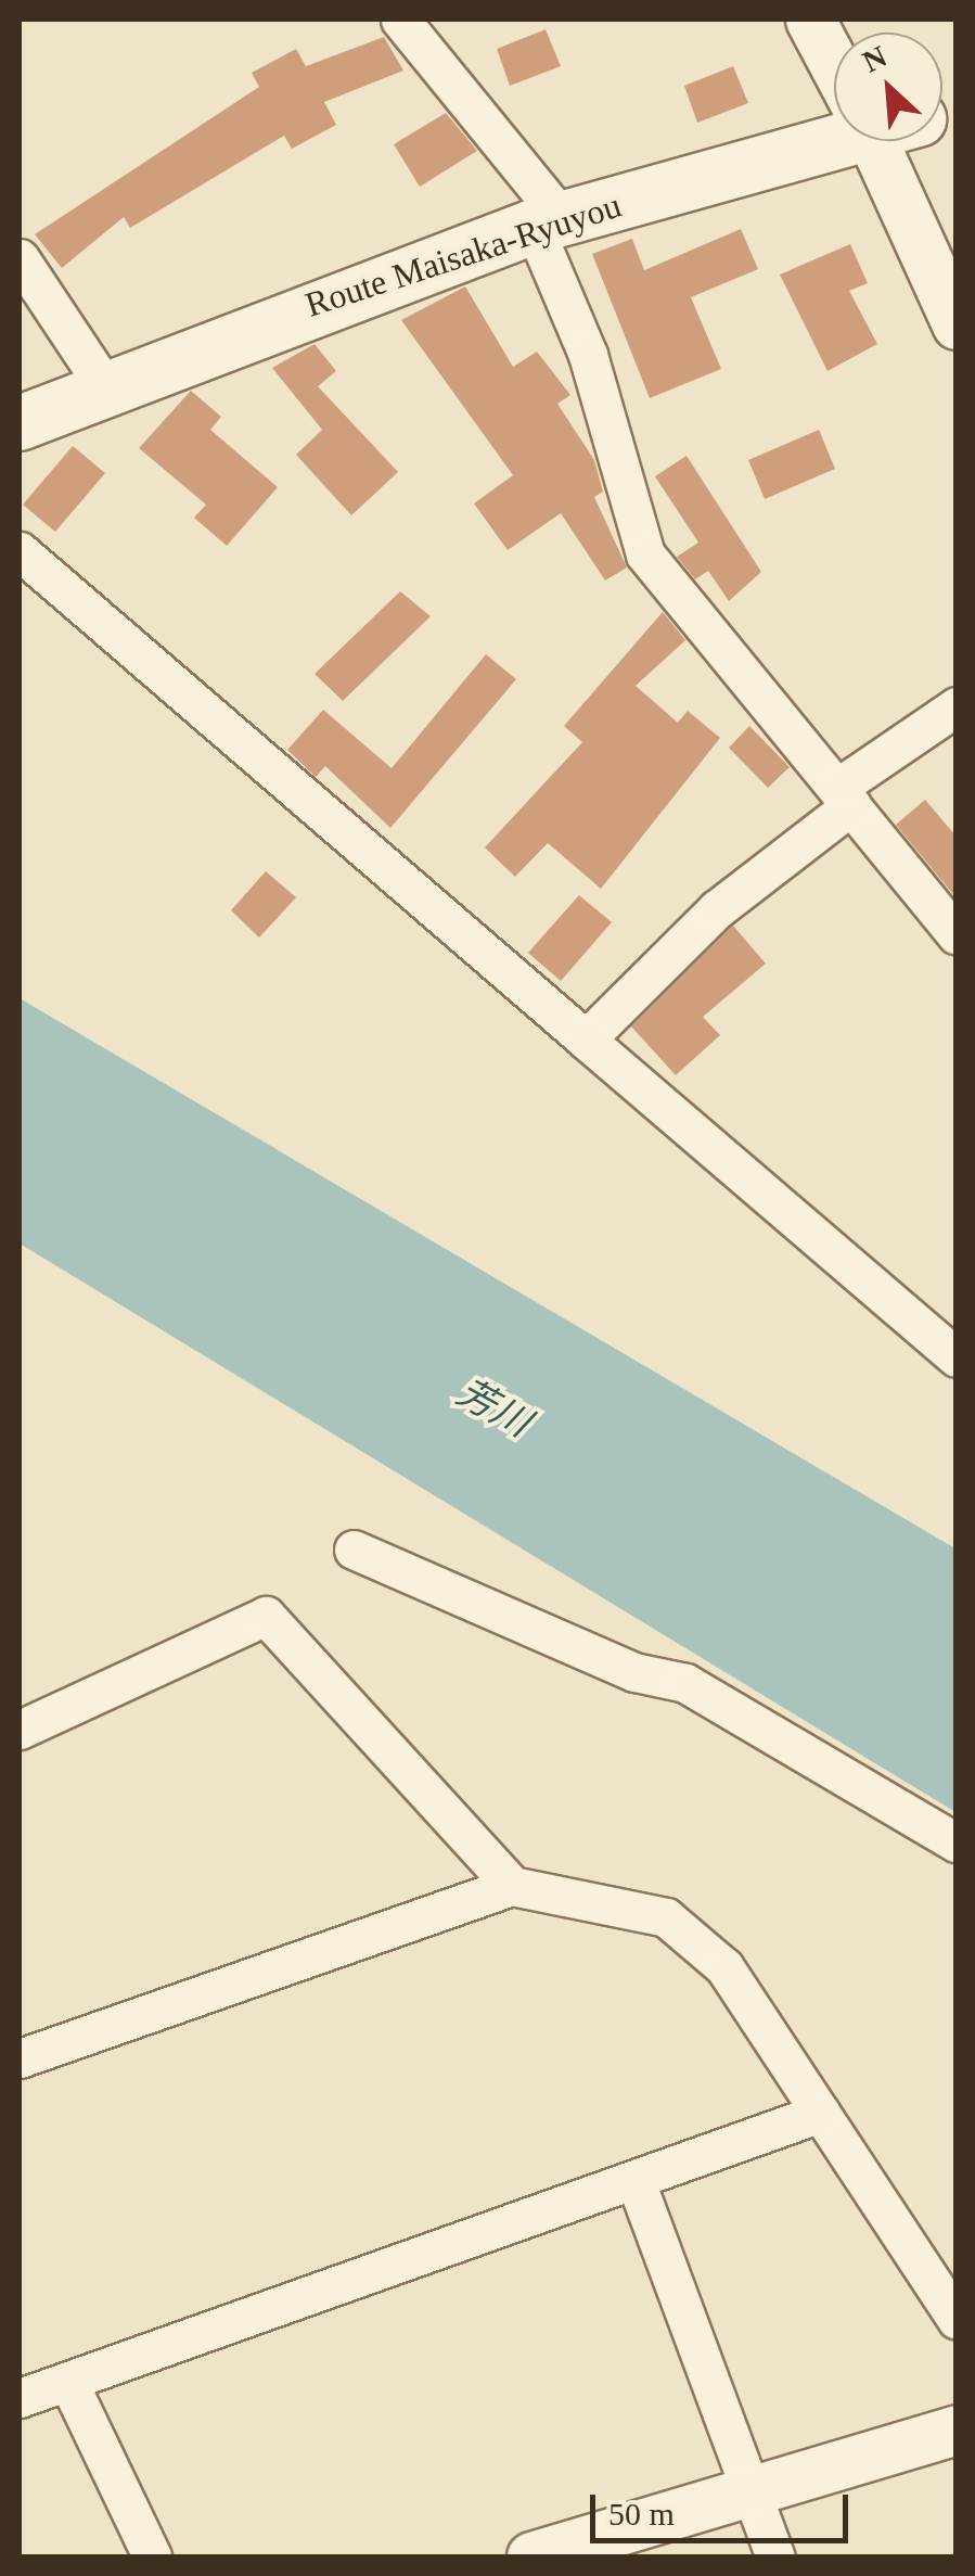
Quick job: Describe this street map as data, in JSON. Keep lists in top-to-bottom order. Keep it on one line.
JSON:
{"streets":{"main road":["Route Maisaka-Ryuyou"]},"water":["芳川"],"scale_bar":"50 m","north":"top left"}
